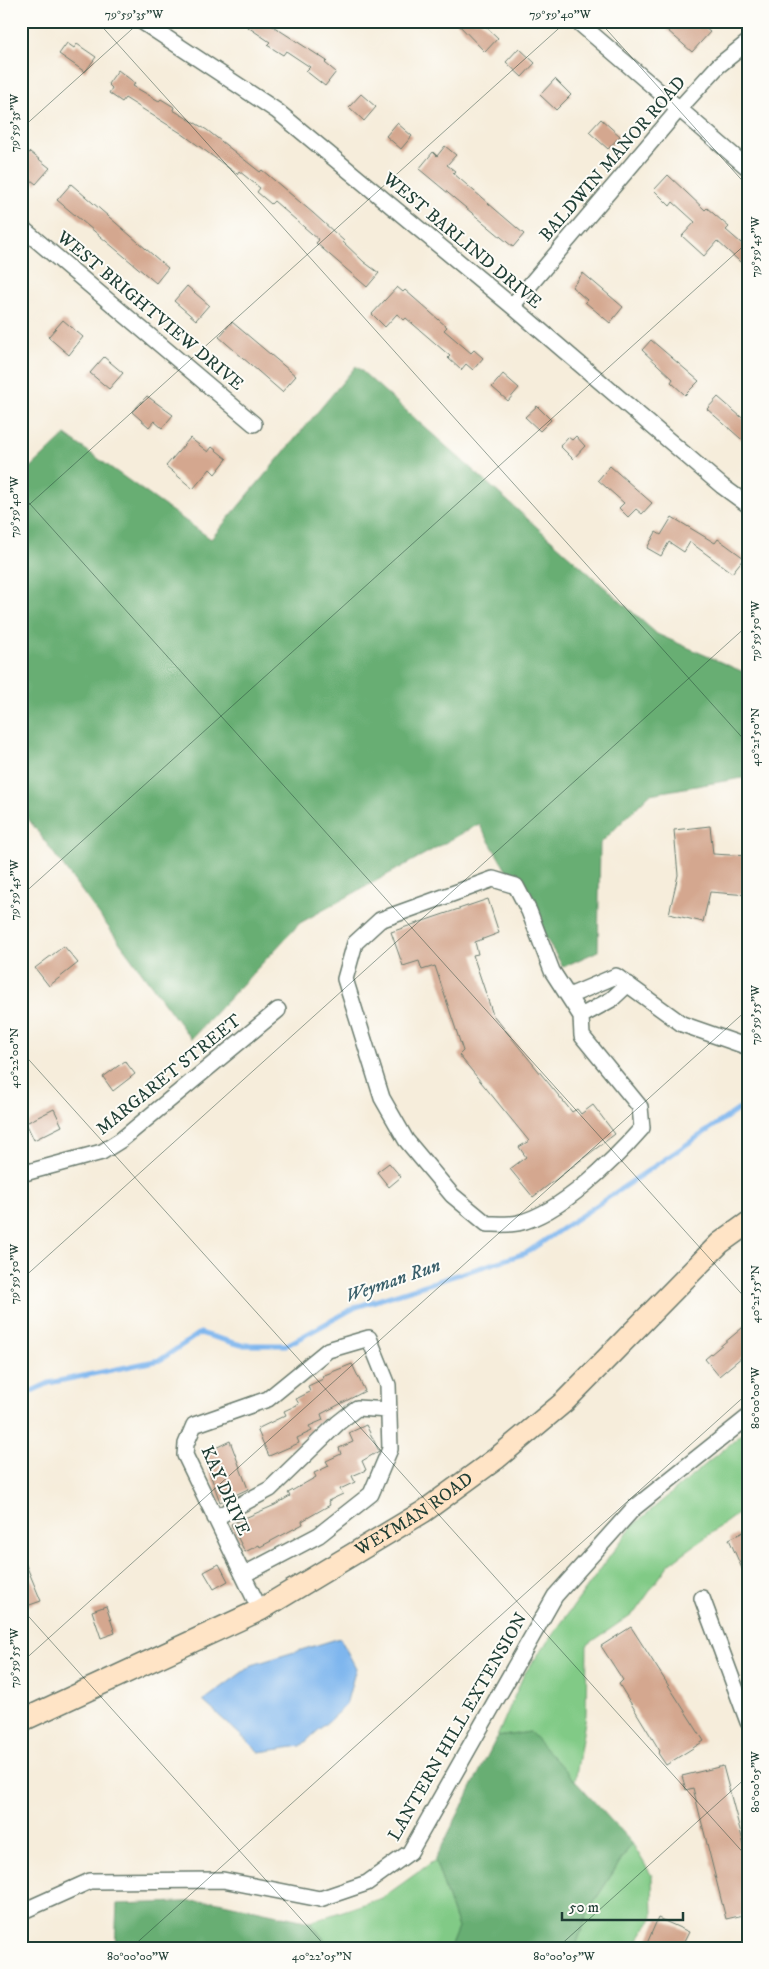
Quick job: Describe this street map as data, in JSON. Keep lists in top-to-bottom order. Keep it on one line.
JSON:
{"streets":{"street":["BALDWIN MANOR ROAD","WEST BARLIND DRIVE","WEST BRIGHTVIEW DRIVE","MARGARET STREET","KAY DRIVE","WEYMAN ROAD","LANTERN HILL EXTENSION"]},"crossings":[["BALDWIN MANOR ROAD","WEST BARLIND DRIVE"],["KAY DRIVE","WEYMAN ROAD"]],"water":["Weyman Run"],"scale_bar":"50 m","coordinates":["79°59'35\"W","79°59'40\"W","79°59'45\"W","79°59'50\"W","40°21'50\"N","79°59'55\"W","40°22'00\"N","40°21'55\"N","80°00'00\"W","80°00'05\"W","40°22'05\"N"]}
